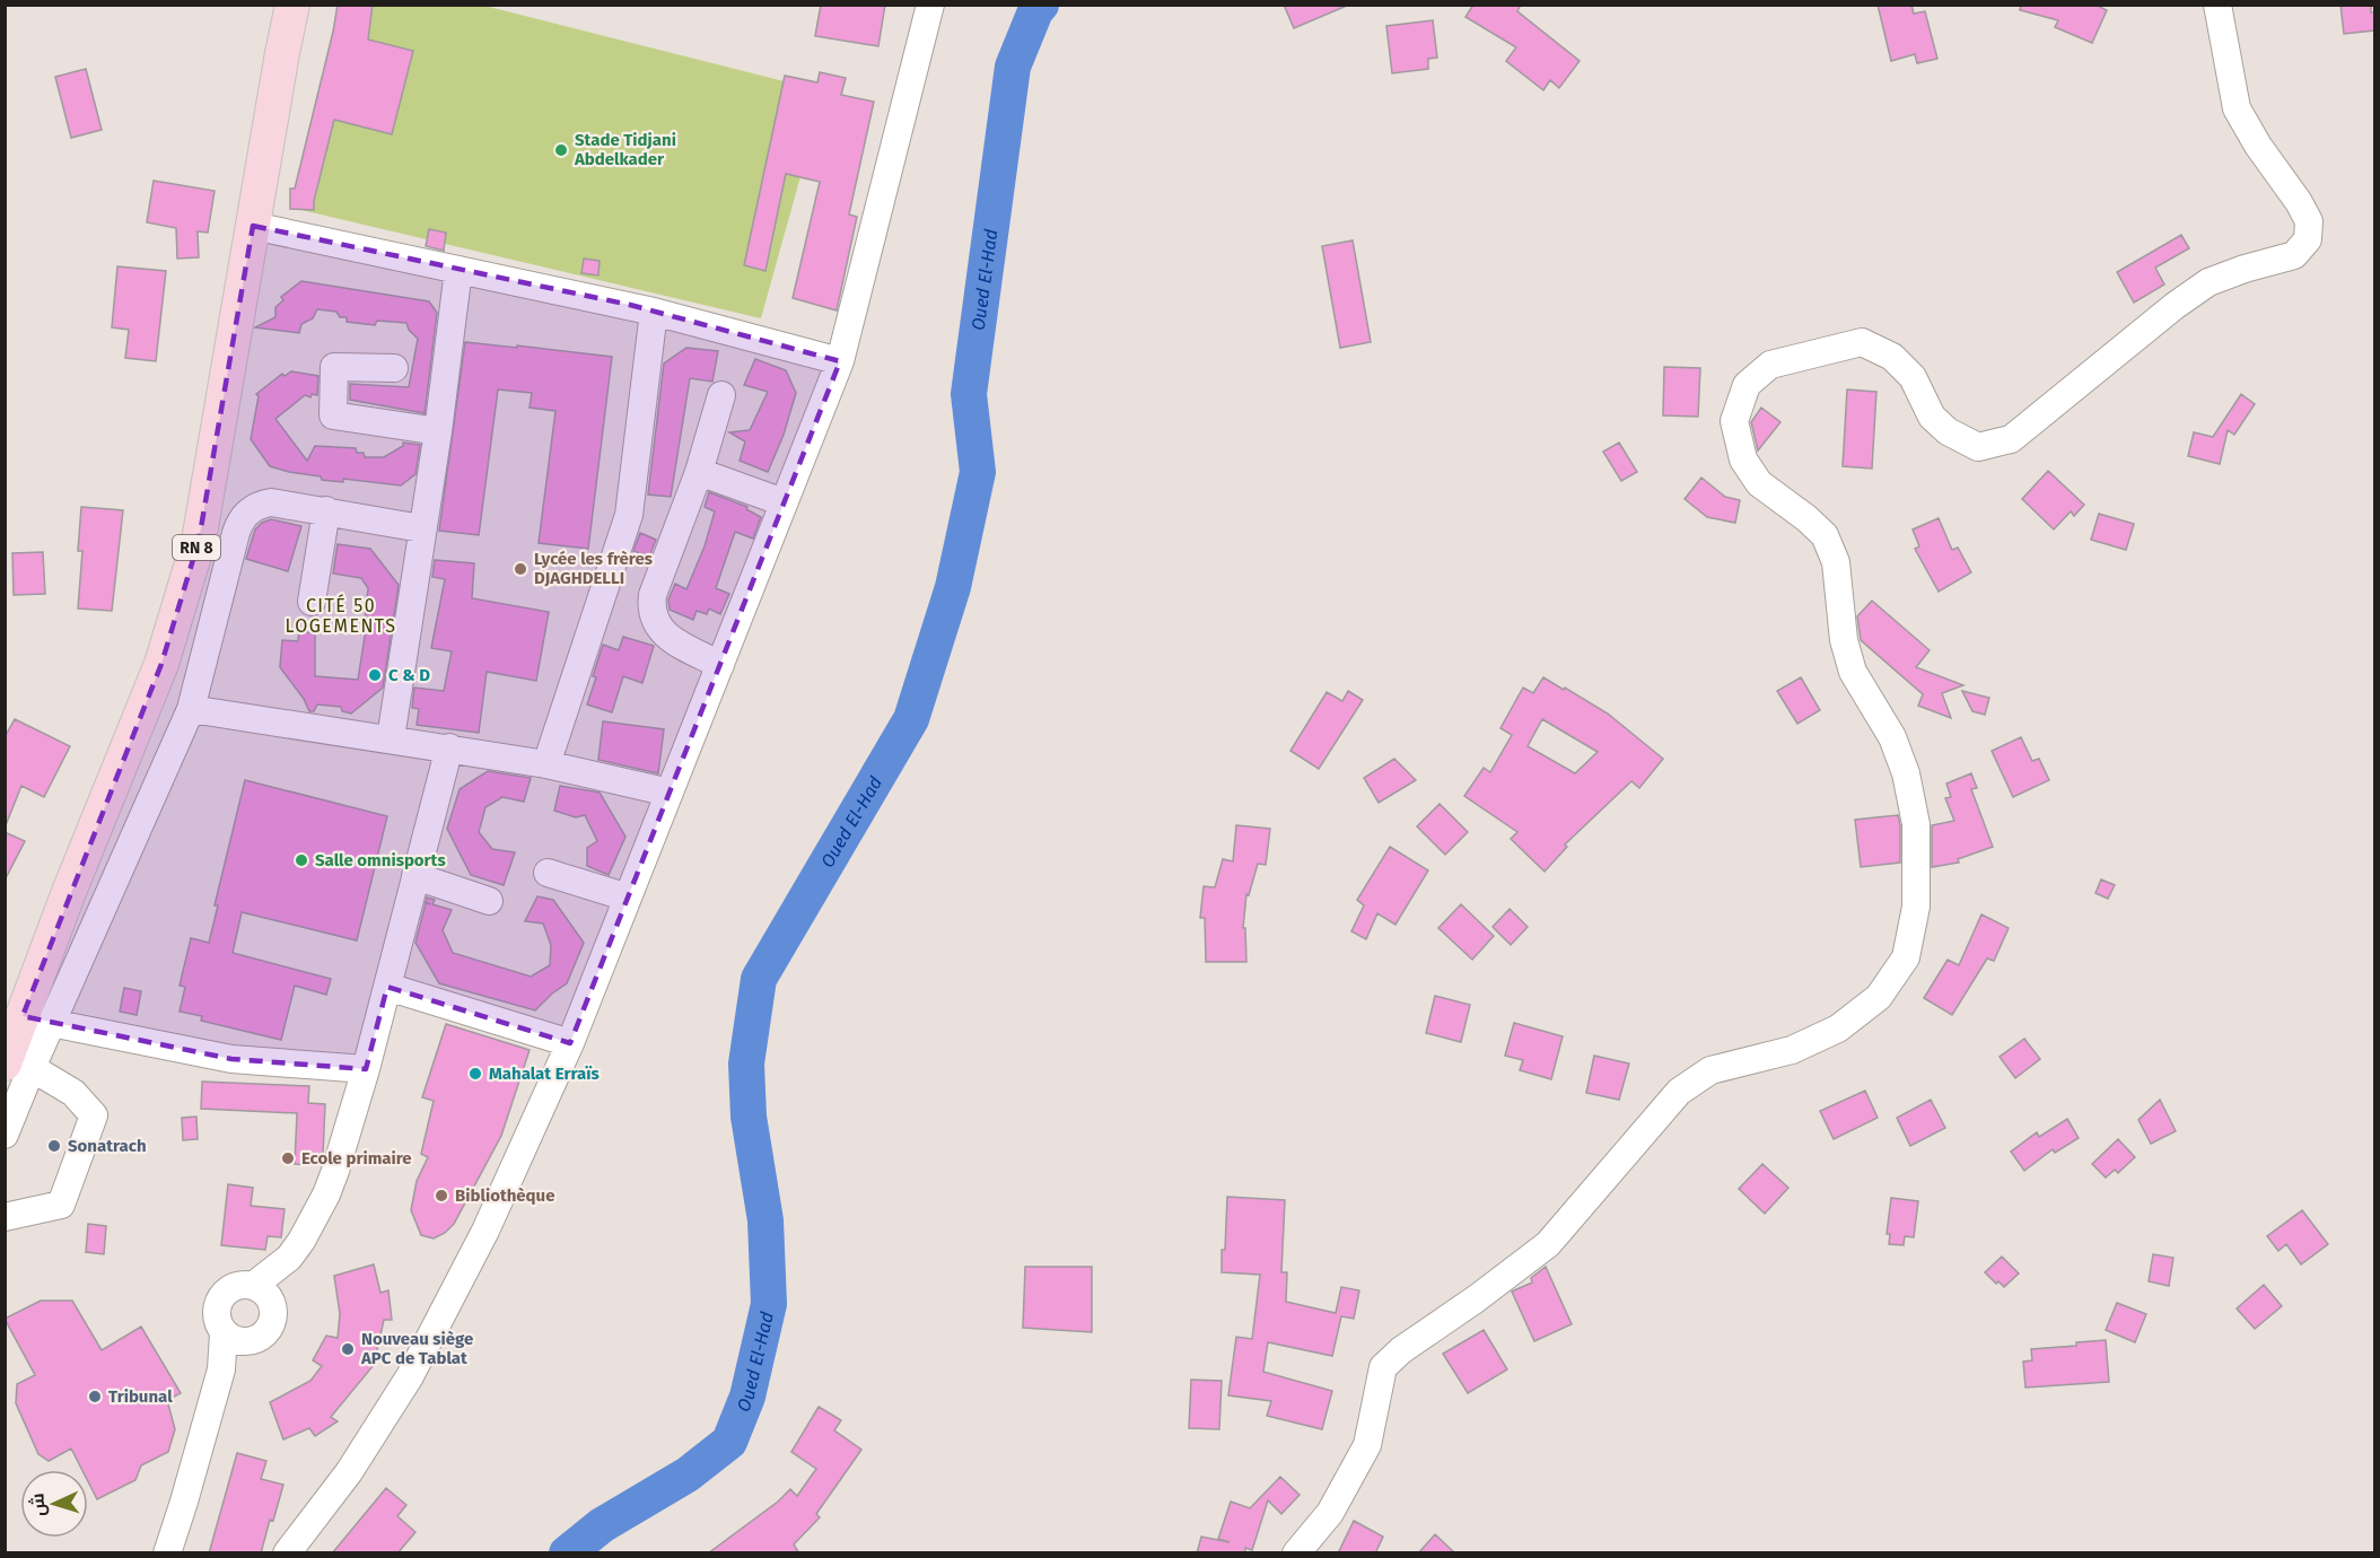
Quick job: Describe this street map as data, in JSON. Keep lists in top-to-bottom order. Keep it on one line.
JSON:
{"streets":{"main road":["RN 8"]},"districts":["CITÉ 50 LOGEMENTS"],"water":["Oued El-Had"],"places":["Stade Tidjani Abdelkader","Lycée les frères DJAGHDELLI","C & D","Salle omnisports","Mahalat Erraïs","Sonatrach","Ecole primaire","Bibliothèque","Nouveau siège APC de Tablat","Tribunal"],"north":"left"}
